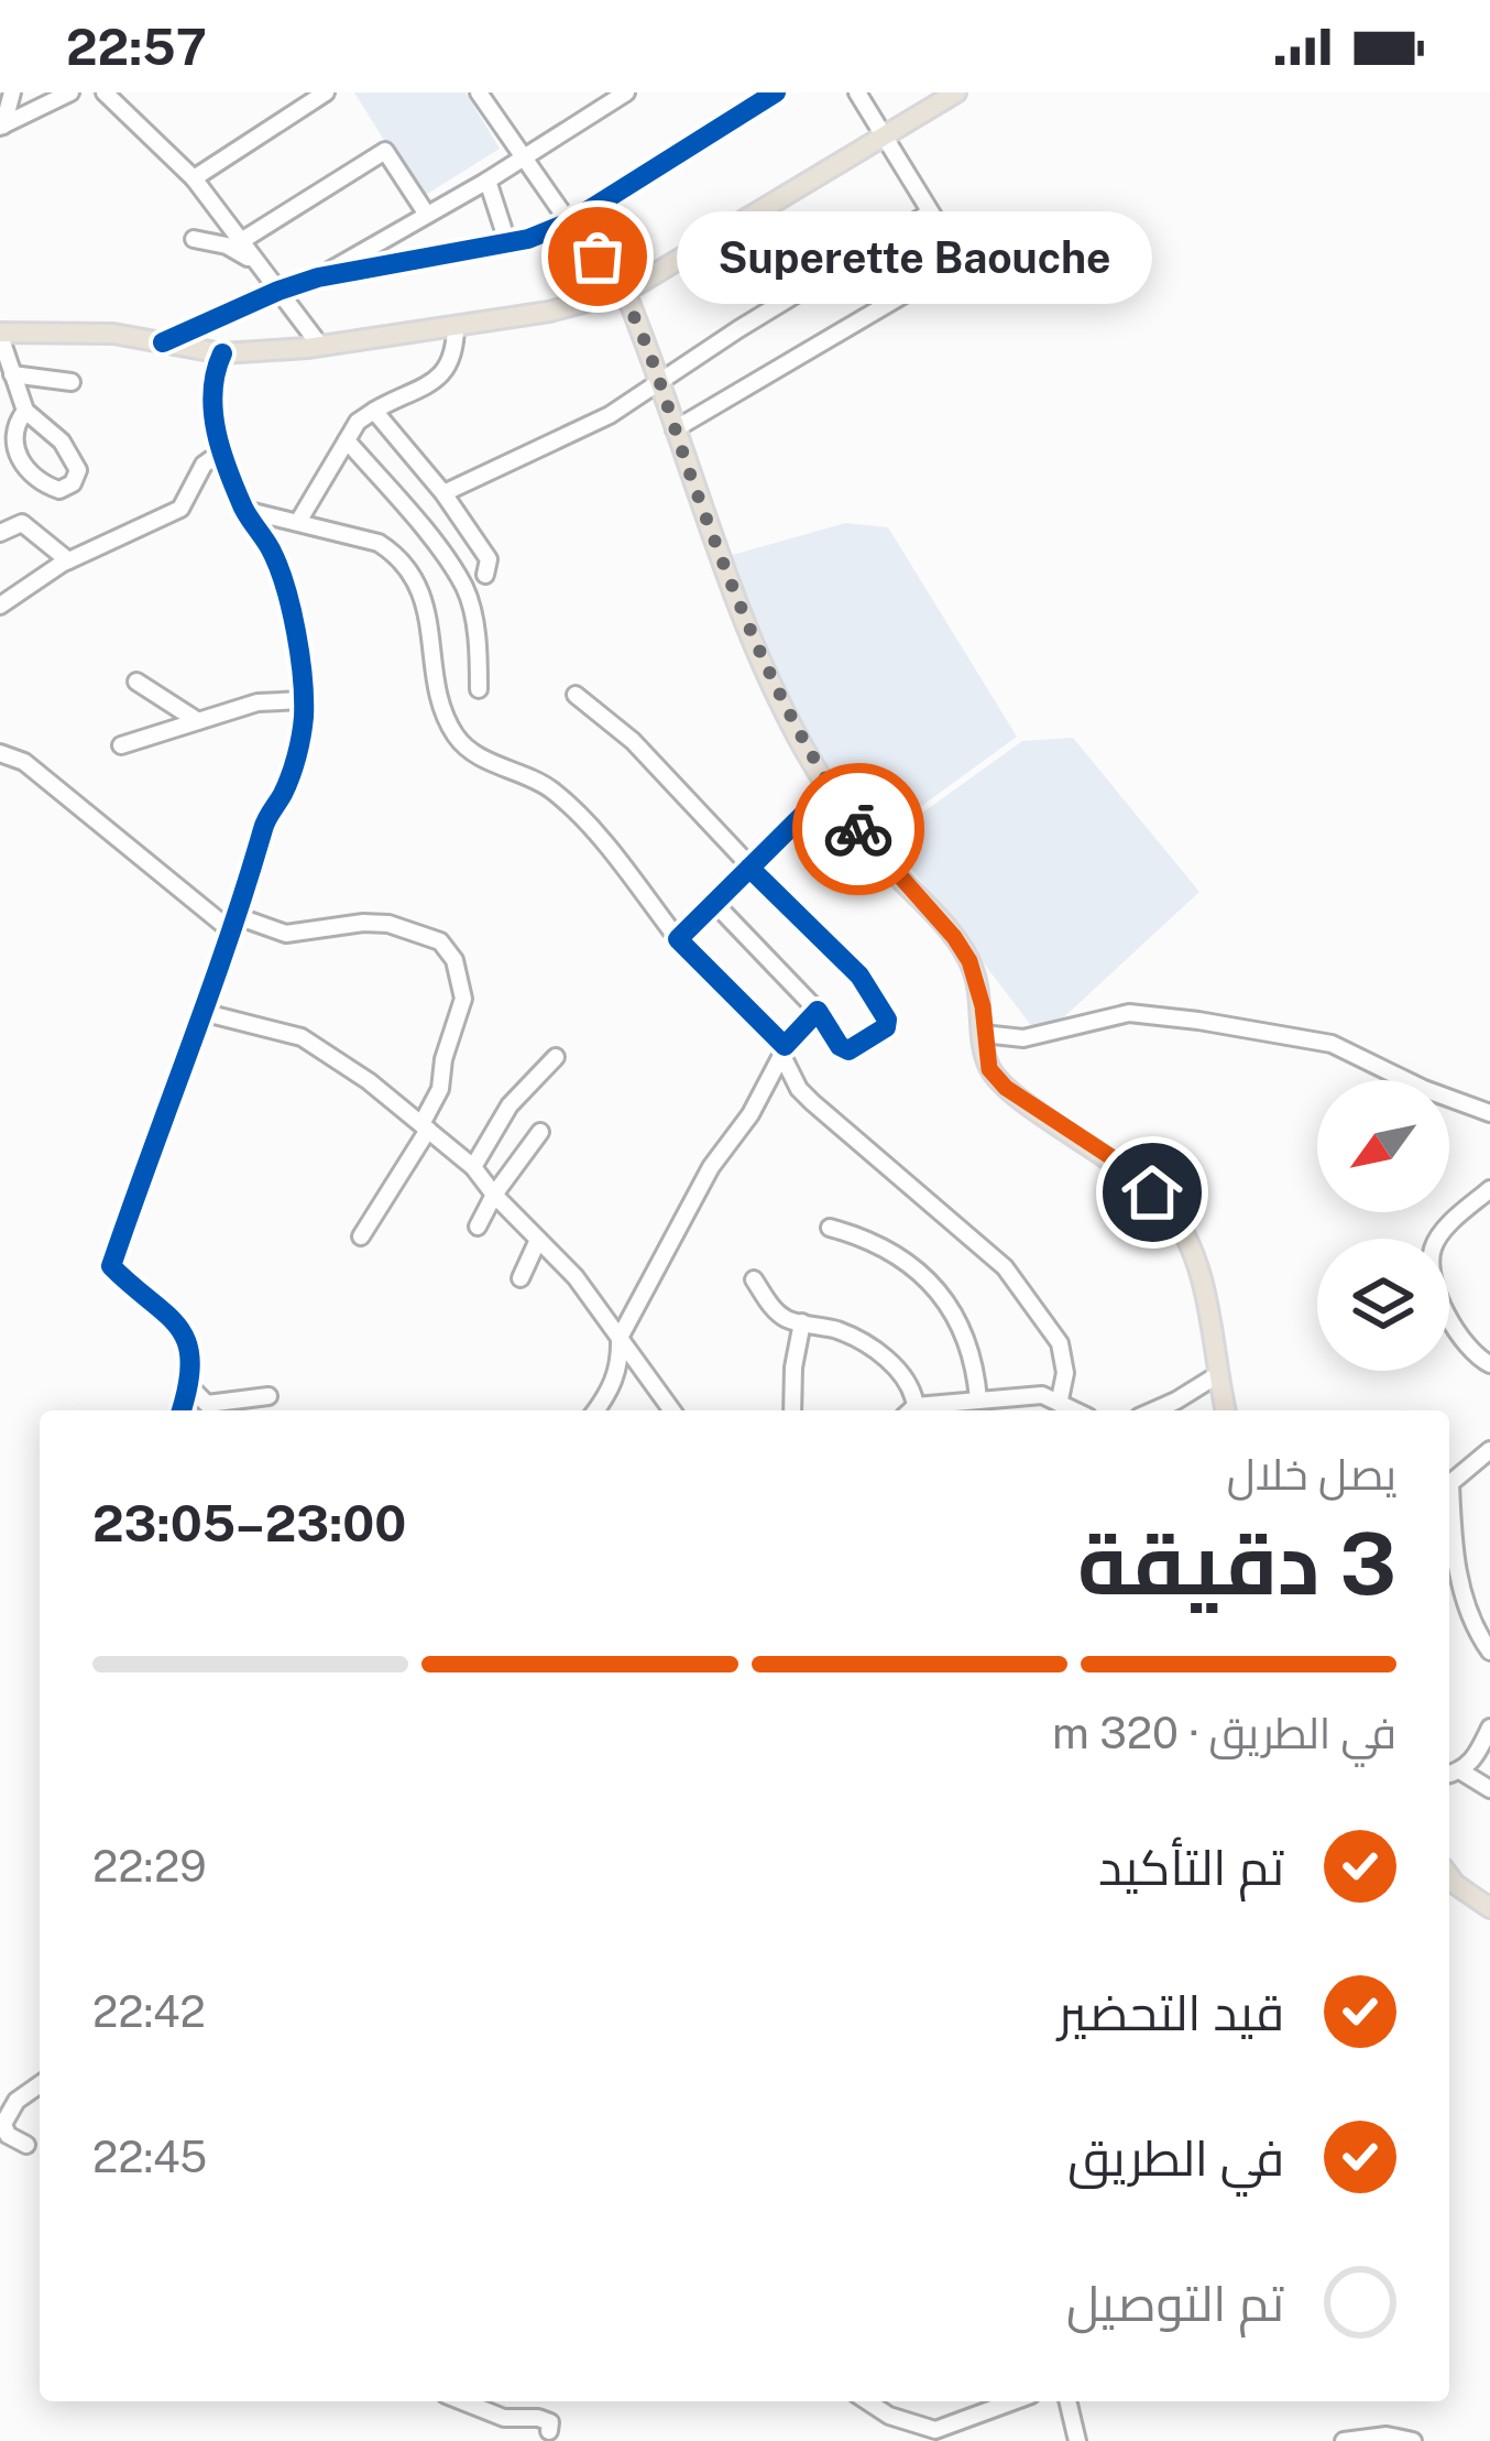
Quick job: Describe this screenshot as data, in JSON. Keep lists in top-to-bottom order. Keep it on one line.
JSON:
{"places":["Superette Baouche"],"north":"bottom left","page":{"status":"22:57","bubble":"Superette Baouche","heading":["3 دقيقة","يصل خلال","23:00–23:05"],"bar":"في الطريق · 320 m","list":[["تم التأكيد","22:29"],["قيد التحضير","22:42"],["في الطريق","22:45"],"تم التوصيل"]}}
